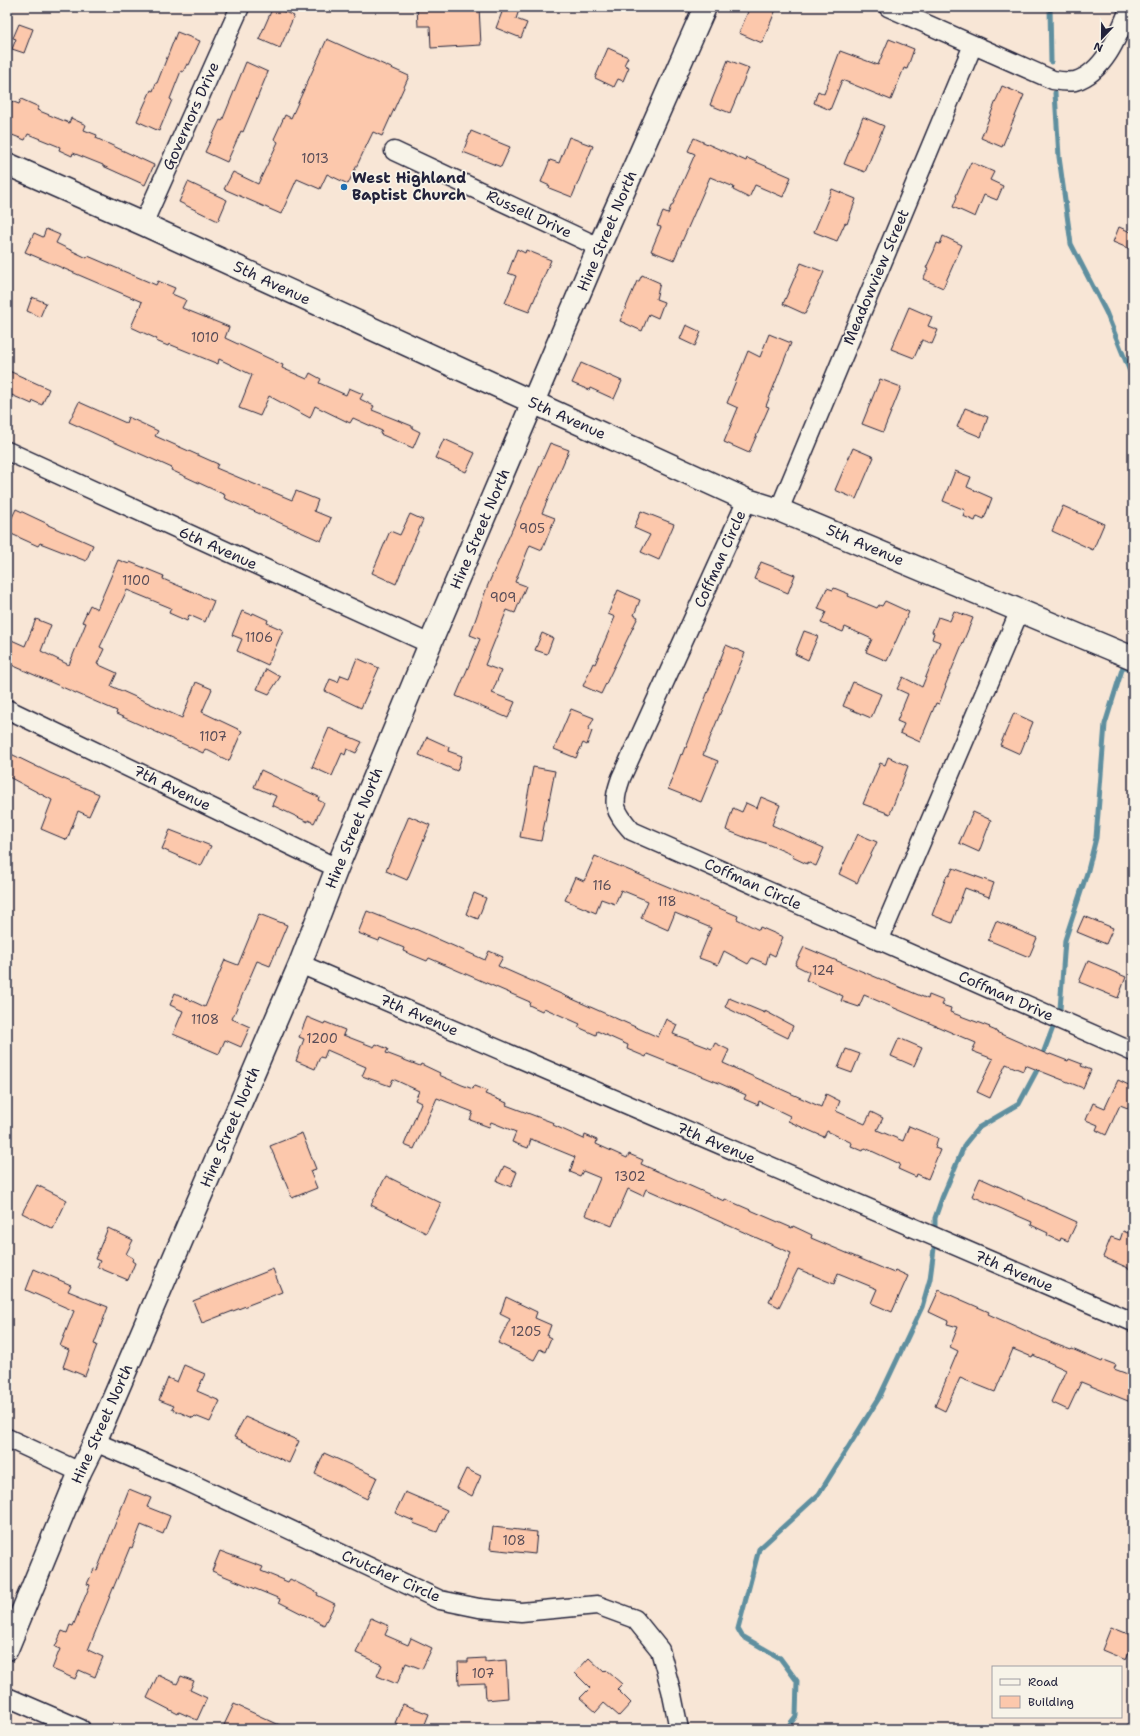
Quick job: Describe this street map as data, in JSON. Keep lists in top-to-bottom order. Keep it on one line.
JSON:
{"streets":{"street":["Governors Drive","Russell Drive","Hine Street North","Meadowview Street","5th Avenue","6th Avenue","Coffman Circle","7th Avenue","Coffman Drive","Crutcher Circle"]},"crossings":[["Governors Drive","5th Avenue"],["Russell Drive","Hine Street North"],["Hine Street North","5th Avenue"],["Hine Street North","6th Avenue"],["Hine Street North","7th Avenue"],["Hine Street North","Crutcher Circle"],["Meadowview Street","5th Avenue"],["5th Avenue","Coffman Circle"],["Coffman Circle","Coffman Drive"]],"places":["West Highland Baptist Church"],"house_numbers":["1013","1010","905","1100","909","1106","1107","116","118","124","1108","1200","1302","1205","108","107"],"legend":["Road","Building"],"north":"bottom"}
